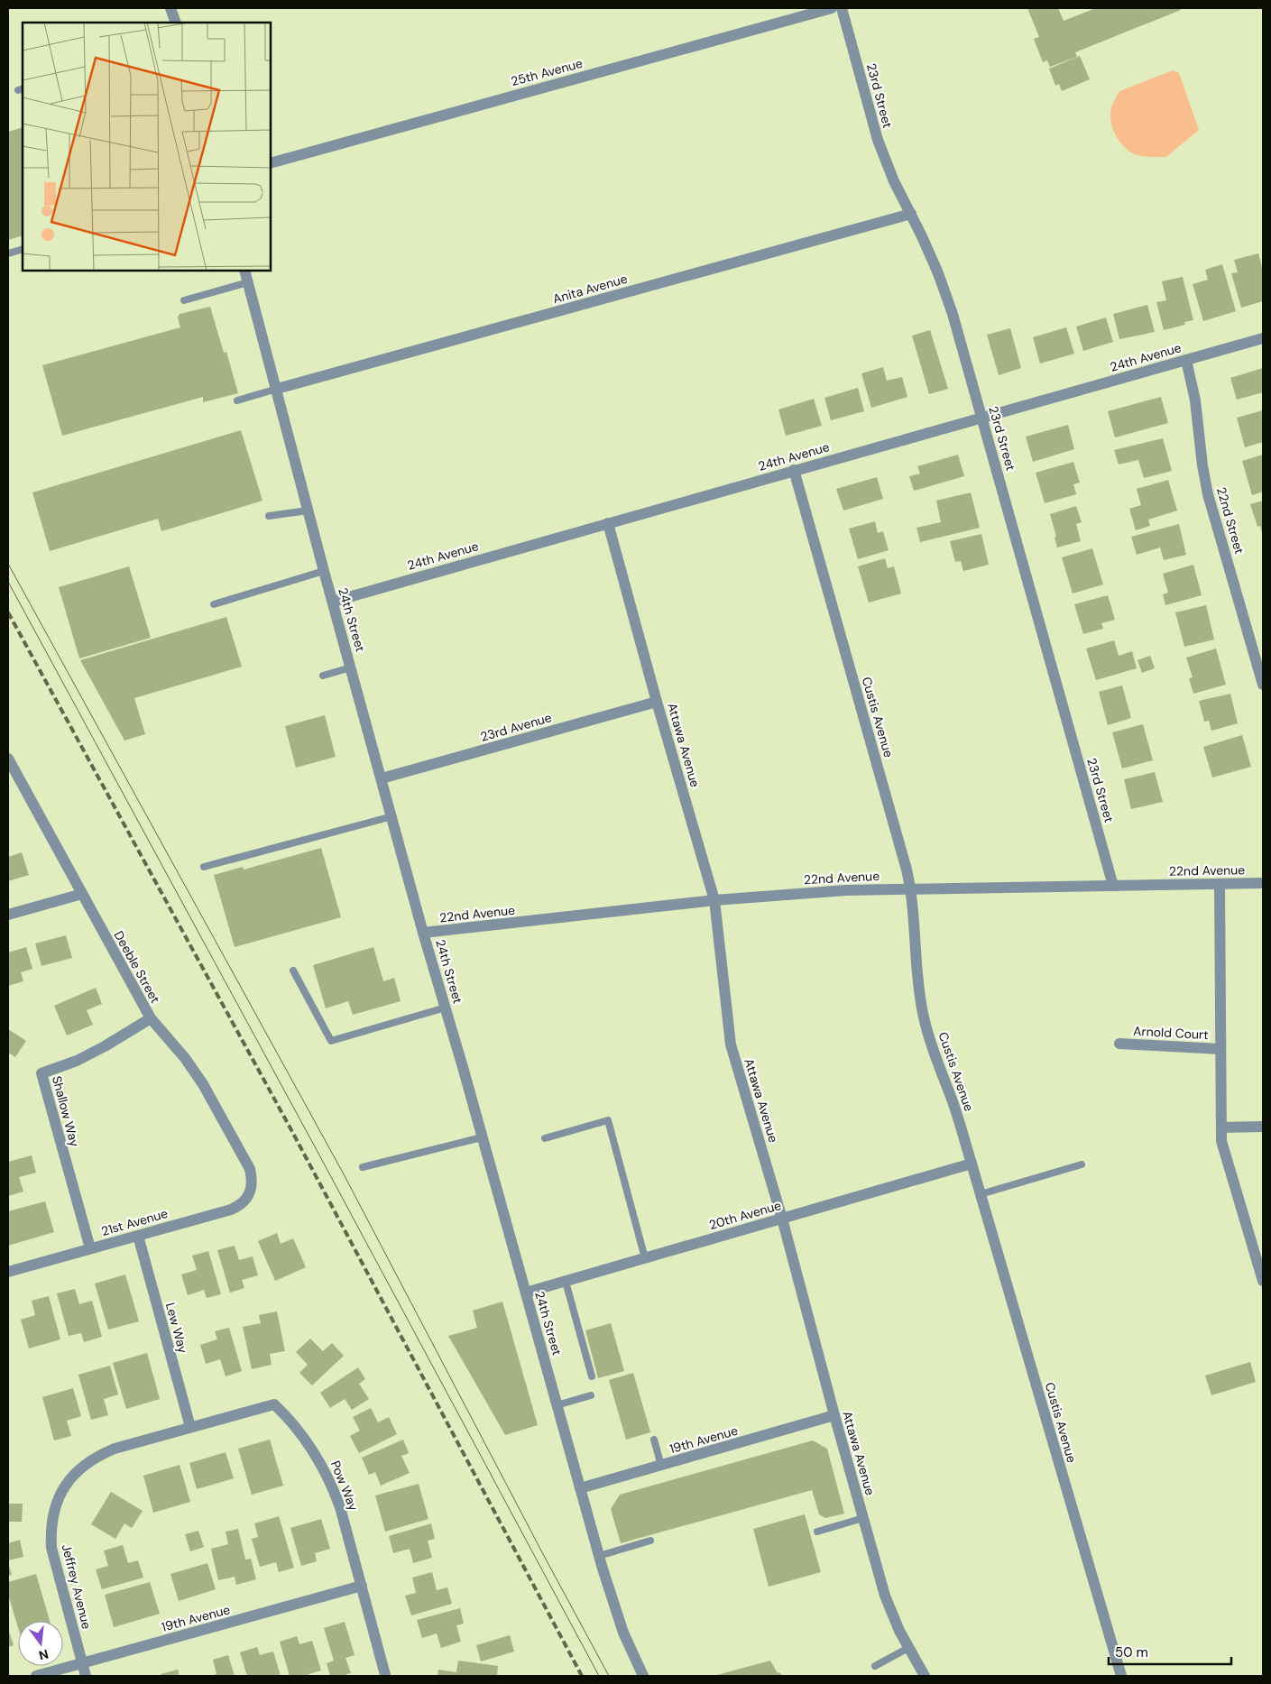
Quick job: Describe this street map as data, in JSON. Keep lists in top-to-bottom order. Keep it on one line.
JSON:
{"streets":{"street":["25th Avenue","23rd Street","Anita Avenue","24th Avenue","22nd Street","24th Street","Custis Avenue","23rd Avenue","Attawa Avenue","22nd Avenue","Deeble Street","Arnold Court","Shallow Way","20th Avenue","21st Avenue","Lew Way","19th Avenue","Pow Way","Jeffrey Avenue"]},"crossings":[["23rd Street","Anita Avenue"],["23rd Street","24th Avenue"],["23rd Street","22nd Avenue"],["Anita Avenue","24th Street"],["24th Avenue","22nd Street"],["24th Avenue","24th Street"],["24th Avenue","Custis Avenue"],["24th Avenue","Attawa Avenue"],["24th Street","23rd Avenue"],["24th Street","22nd Avenue"],["24th Street","20th Avenue"],["24th Street","19th Avenue"],["Custis Avenue","22nd Avenue"],["Custis Avenue","20th Avenue"],["23rd Avenue","Attawa Avenue"],["Attawa Avenue","22nd Avenue"],["Attawa Avenue","20th Avenue"],["Attawa Avenue","19th Avenue"],["Deeble Street","Shallow Way"],["Deeble Street","21st Avenue"],["Shallow Way","21st Avenue"],["21st Avenue","Lew Way"],["Lew Way","Pow Way"],["Lew Way","Jeffrey Avenue"],["19th Avenue","Pow Way"],["19th Avenue","Jeffrey Avenue"],["Pow Way","Jeffrey Avenue"]],"scale_bar":"50 m","north":"bottom"}
